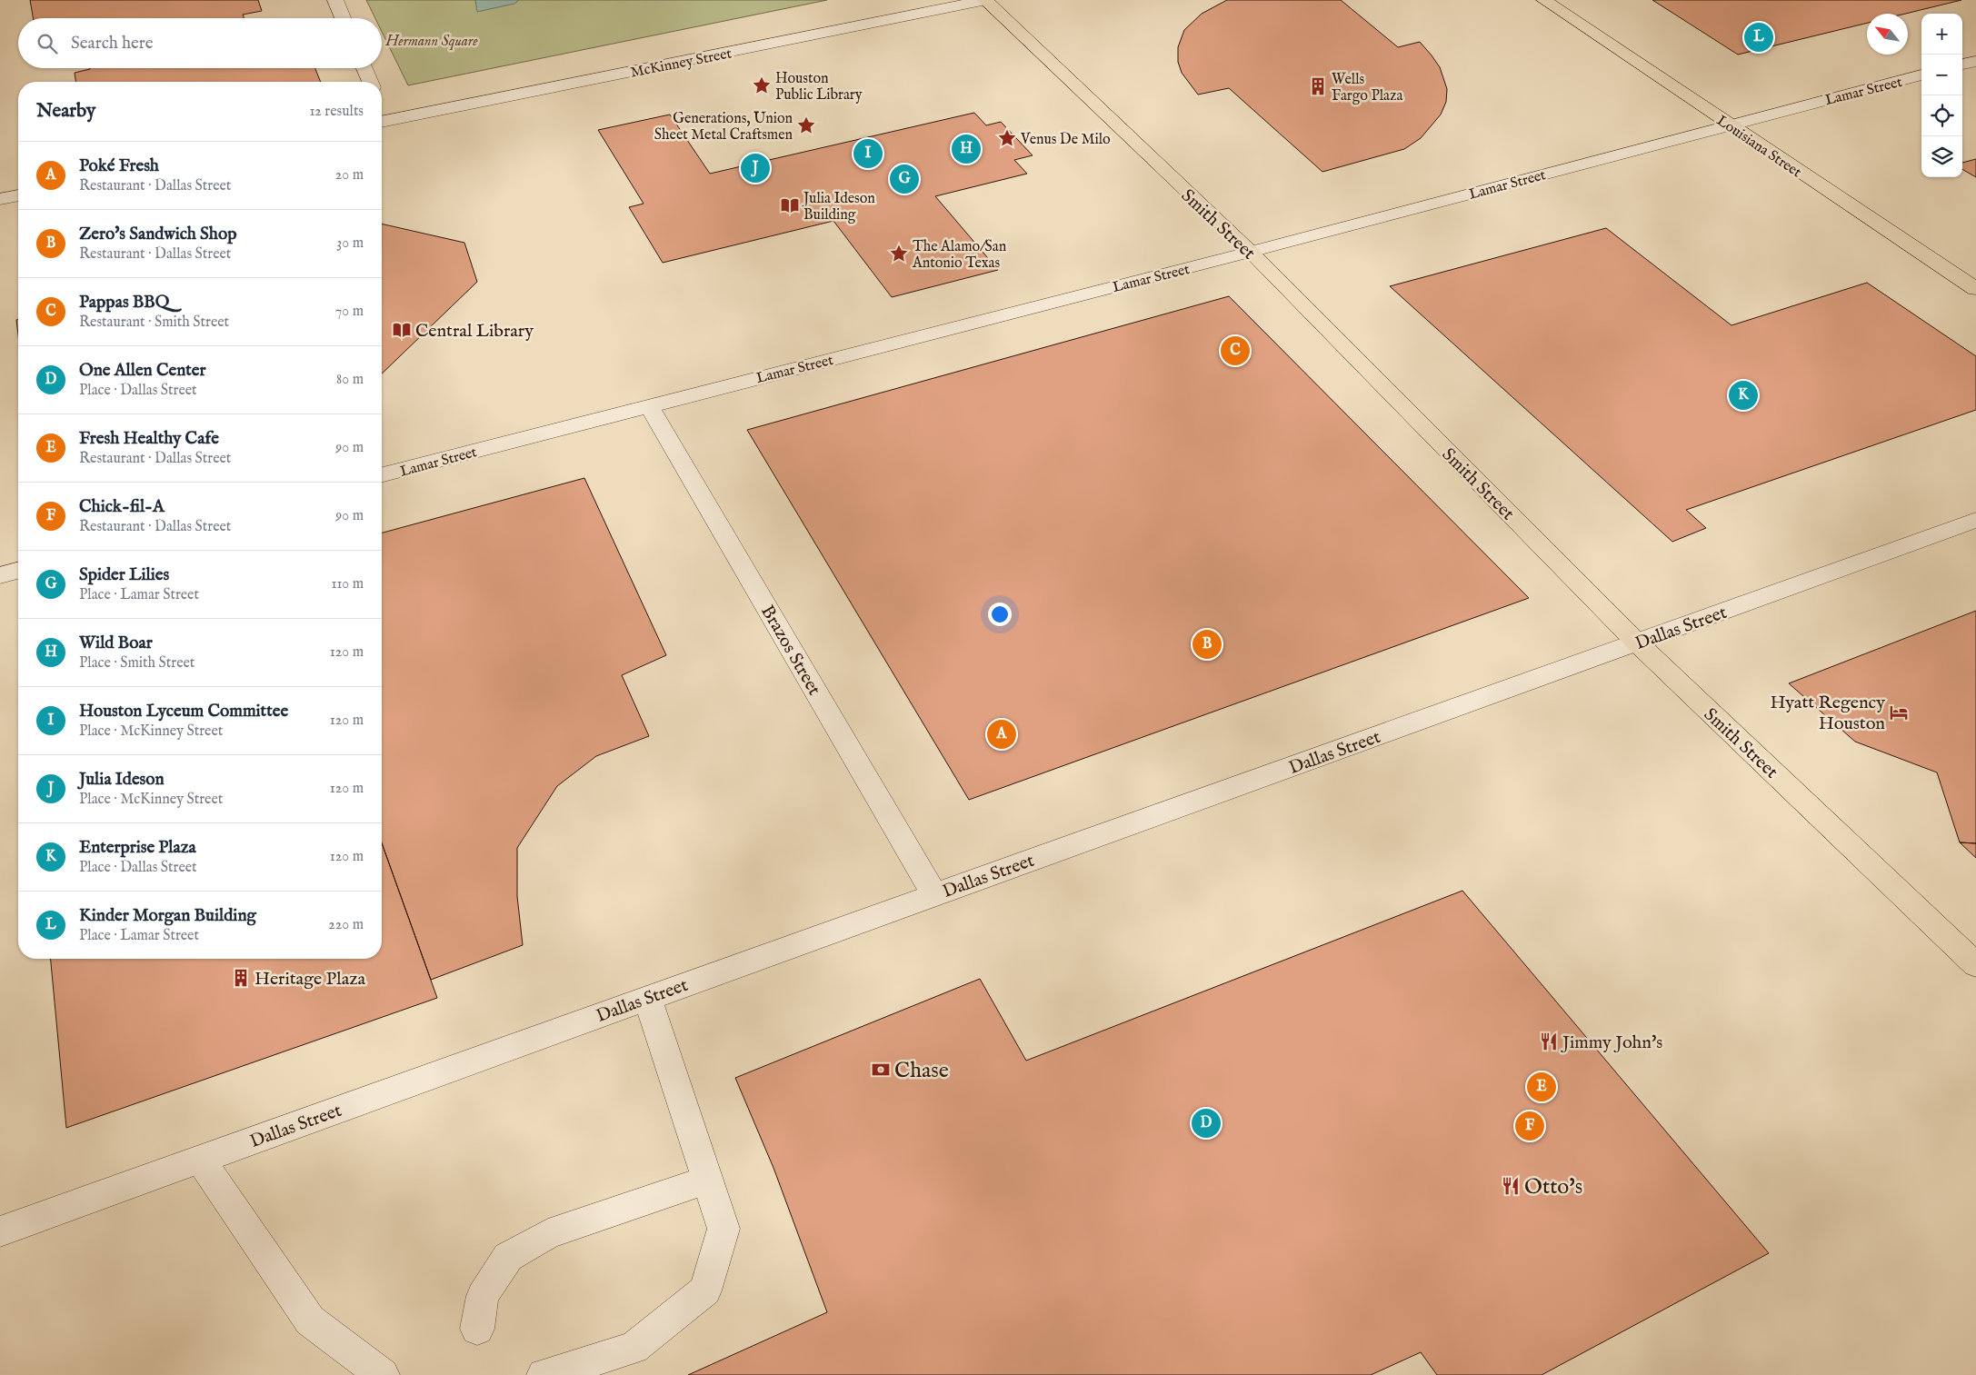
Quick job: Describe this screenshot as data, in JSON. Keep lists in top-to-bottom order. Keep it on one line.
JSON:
{"streets":{"main road":["Louisiana Street","Smith Street"],"street":["McKinney Street","Lamar Street","Dallas Street","Brazos Street"]},"crossings":[["McKinney Street","Smith Street"],["Lamar Street","Louisiana Street"],["Lamar Street","Smith Street"],["Lamar Street","Brazos Street"],["Smith Street","Dallas Street"],["Dallas Street","Brazos Street"]],"parks":["Hermann Square"],"places":{"place":["Houston Public Library","Generations, Union Sheet Metal Craftsmen","Venus De Milo","The Alamo/San Antonio Texas"],"building":["Wells Fargo Plaza","Heritage Plaza"],"library":["Julia Ideson Building","Central Library"],"hotel":["Hyatt Regency Houston"],"restaurant":["Jimmy John's","Otto's"],"bank":["Chase"]},"north":"top left","page":{"map_buttons":["+","−"],"search":"Search here","pins":["L","H","I","J","G","C","K","B","A","E","D","F"],"heading":["Nearby","12 results"],"list":[{"mark":"A","name":"Poké Fresh","note":"Restaurant · Dallas Street","value":"20 m"},{"mark":"B","name":"Zero's Sandwich Shop","note":"Restaurant · Dallas Street","value":"30 m"},{"mark":"C","name":"Pappas BBQ","note":"Restaurant · Smith Street","value":"70 m"},{"mark":"D","name":"One Allen Center","note":"Place · Dallas Street","value":"80 m"},{"mark":"E","name":"Fresh Healthy Cafe","note":"Restaurant · Dallas Street","value":"90 m"},{"mark":"F","name":"Chick-fil-A","note":"Restaurant · Dallas Street","value":"90 m"},{"mark":"G","name":"Spider Lilies","note":"Place · Lamar Street","value":"110 m"},{"mark":"H","name":"Wild Boar","note":"Place · Smith Street","value":"120 m"},{"mark":"I","name":"Houston Lyceum Committee","note":"Place · McKinney Street","value":"120 m"},{"mark":"J","name":"Julia Ideson","note":"Place · McKinney Street","value":"120 m"},{"mark":"K","name":"Enterprise Plaza","note":"Place · Dallas Street","value":"120 m"},{"mark":"L","name":"Kinder Morgan Building","note":"Place · Lamar Street","value":"220 m"}]}}
